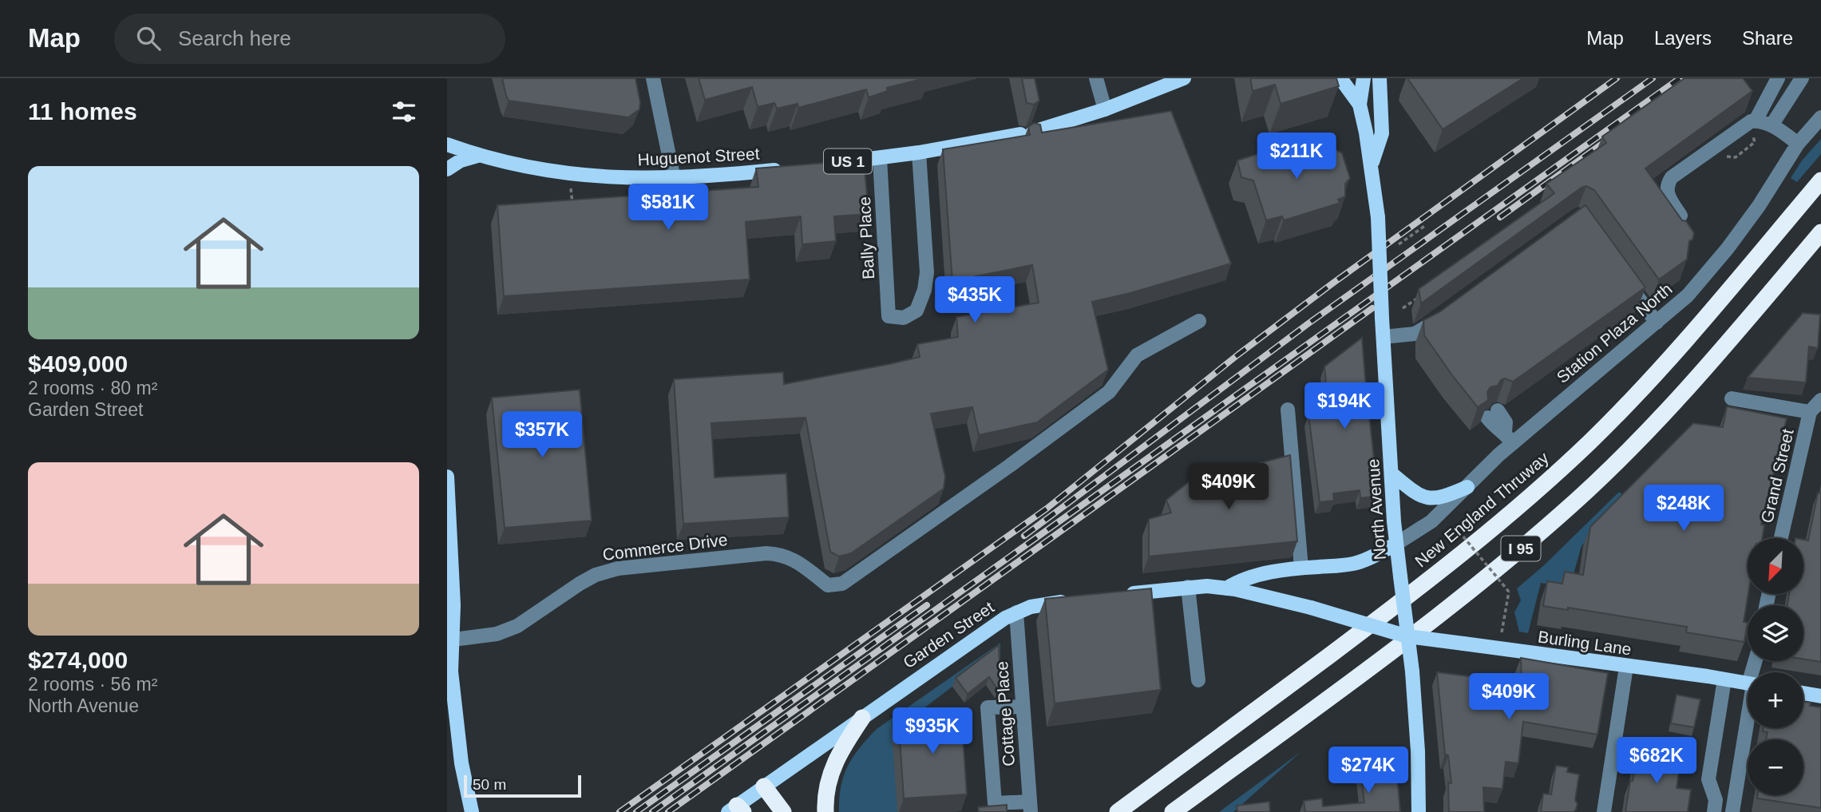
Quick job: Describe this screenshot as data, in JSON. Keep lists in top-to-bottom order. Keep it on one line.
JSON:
{"streets":{"highway":["New England Thruway","I 95"],"main road":["Huguenot Street","US 1","North Avenue","Garden Street","Burling Lane"],"street":["Bally Place","Station Plaza North","Grand Street","Commerce Drive","Cottage Place"]},"crossings":[["US 1","Bally Place"],["Station Plaza North","North Avenue"],["North Avenue","Burling Lane"],["Garden Street","Cottage Place"]],"scale_bar":"50 m","north":"bottom left","page":{"header":"Map","search":"Search here","nav":["Map","Layers","Share"],"heading":"11 homes","price":["$211K","$581K","$435K","$194K","$357K","$409K","$248K","$409K","$935K","$682K","$274K"],"list":[{"name":"$409,000","note":"2 rooms · 80 m² · Garden Street"},{"name":"$274,000","note":"2 rooms · 56 m² · North Avenue"}],"map_buttons":["+","−"],"scale":"50 m"}}
